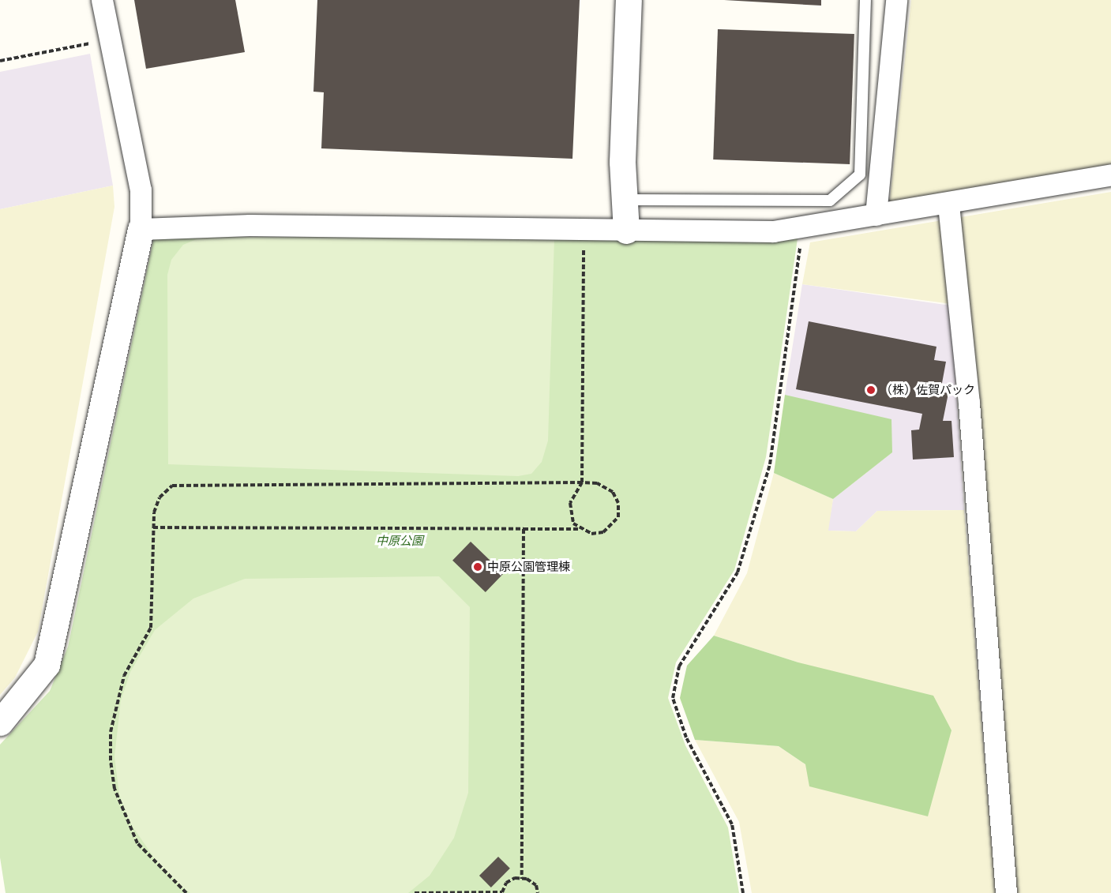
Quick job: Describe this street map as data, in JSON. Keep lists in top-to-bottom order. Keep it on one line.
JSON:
{"parks":["中原公園"],"places":["（株）佐賀パック","中原公園管理棟"]}
